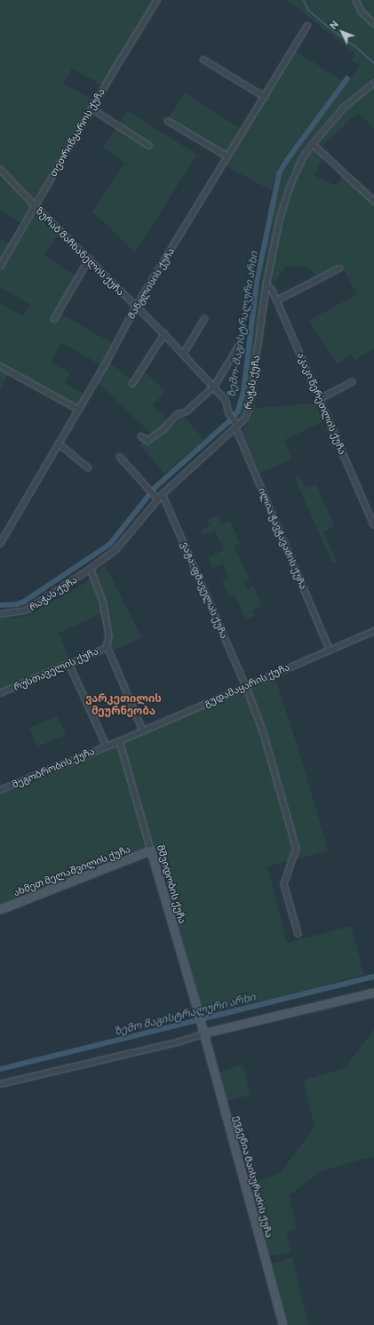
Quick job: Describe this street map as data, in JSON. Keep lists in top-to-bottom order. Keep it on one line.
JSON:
{"streets":{"street":["თეთრიწყაროს ქუჩა","ზურაბ მაჩხანელის ქუჩა","მანგლისის ქუჩა","რაჭას ქუჩა","აკაკი წერეთლის ქუჩა","ილია ჭავჭავაძის ქუჩა","ვაჟა-ფშაველას ქუჩა","რუსთაველის ქუჩა","გუდამაყარის ქუჩა","მეგობრობის ქუჩა","ახმეთ მელაშვილის ქუჩა","მშვიდობის ქუჩა","ევგენია მაისურაძის ქუჩა"]},"crossings":[["თეთრიწყაროს ქუჩა","ზურაბ მაჩხანელის ქუჩა"],["ზურაბ მაჩხანელის ქუჩა","მანგლისის ქუჩა"],["ზურაბ მაჩხანელის ქუჩა","ილია ჭავჭავაძის ქუჩა"],["რაჭას ქუჩა","აკაკი წერეთლის ქუჩა"],["რაჭას ქუჩა","ილია ჭავჭავაძის ქუჩა"],["რაჭას ქუჩა","ვაჟა-ფშაველას ქუჩა"],["ილია ჭავჭავაძის ქუჩა","გუდამაყარის ქუჩა"],["ვაჟა-ფშაველას ქუჩა","გუდამაყარის ქუჩა"],["რუსთაველის ქუჩა","გუდამაყარის ქუჩა"],["გუდამაყარის ქუჩა","მეგობრობის ქუჩა"],["გუდამაყარის ქუჩა","მშვიდობის ქუჩა"],["მეგობრობის ქუჩა","მშვიდობის ქუჩა"],["ახმეთ მელაშვილის ქუჩა","მშვიდობის ქუჩა"],["მშვიდობის ქუჩა","ევგენია მაისურაძის ქუჩა"]],"districts":["ვარკეთილის მეურნეობა"],"water":["ზემო-მაგისტრალური არხი","ზემო მაგისტრალური არხი"],"north":"top left"}
